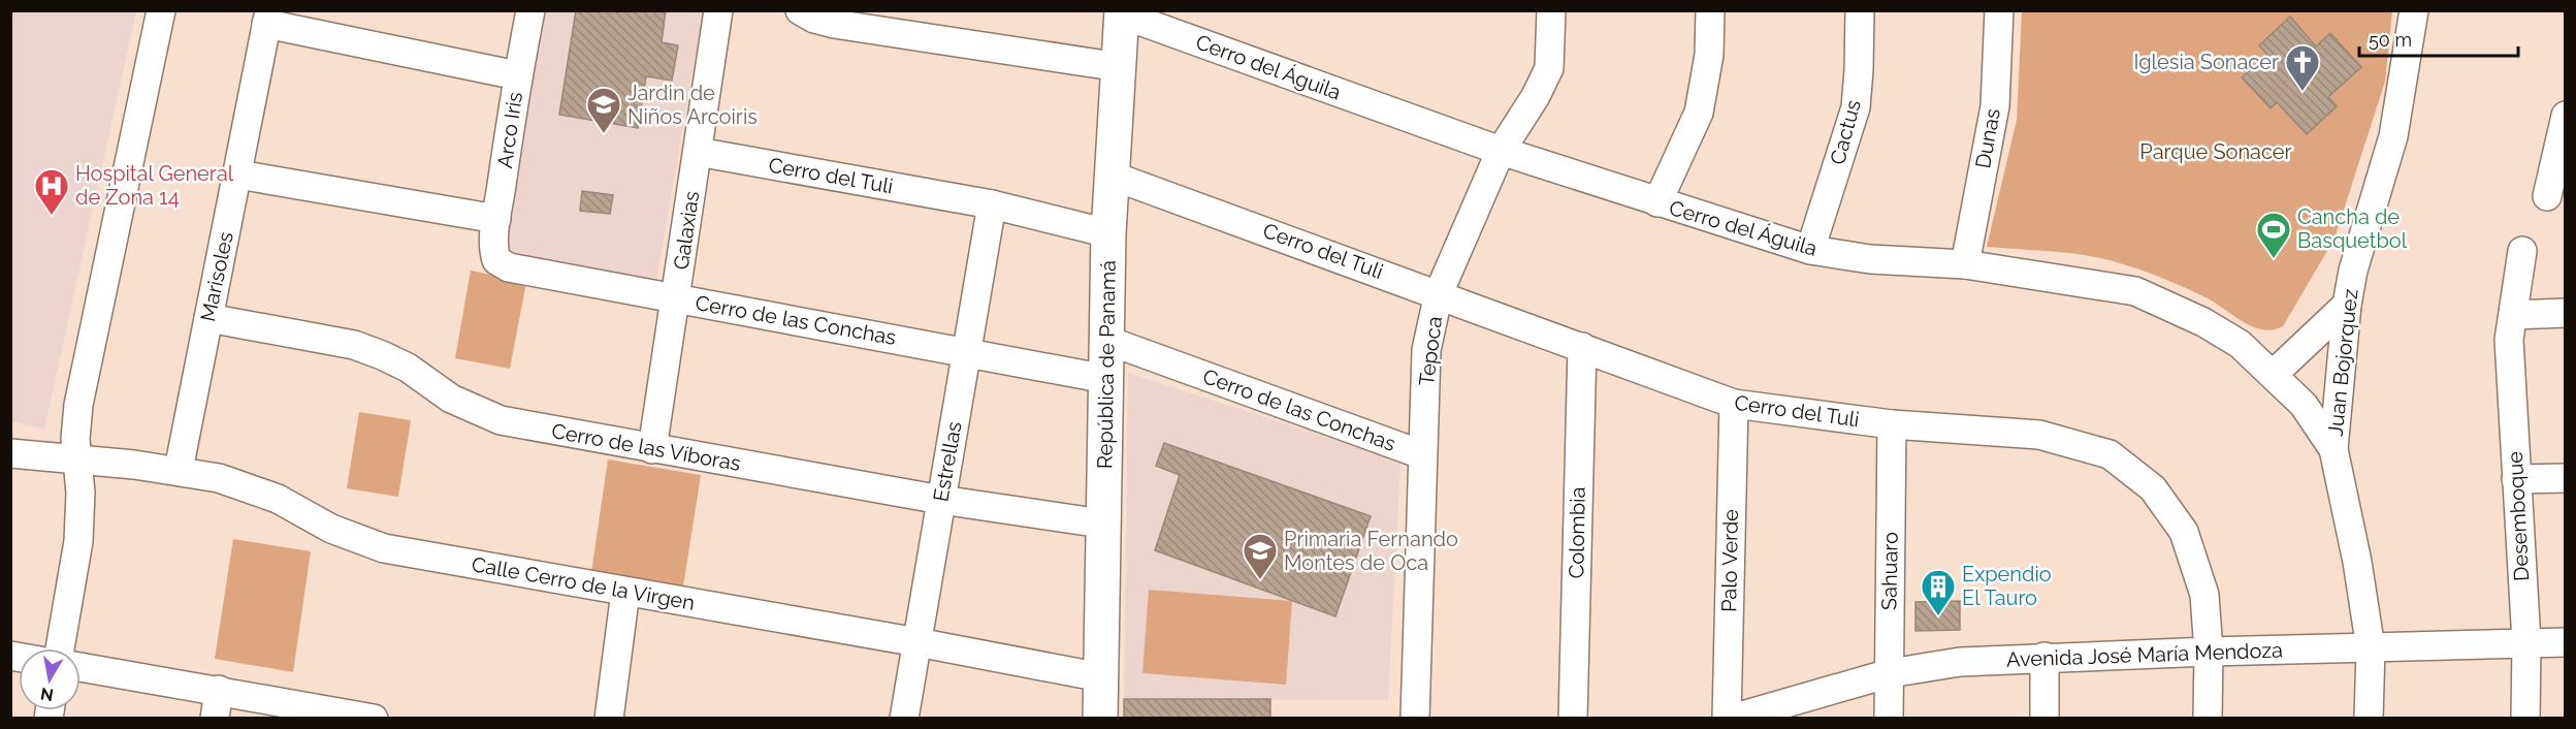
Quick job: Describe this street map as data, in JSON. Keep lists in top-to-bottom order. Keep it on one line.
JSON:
{"streets":{"main road":["República de Panamá"],"street":["Cerro del Águila","Arco Iris","Cactus","Dunas","Cerro del Tuli","Galaxias","Marisoles","Cerro de las Conchas","Tepoca","Juan Bojorquez","Cerro de las Víboras","Estrellas","Desemboque","Colombia","Palo Verde","Sahuaro","Calle Cerro de la Virgen","Avenida José María Mendoza"]},"crossings":[["Cerro del Águila","Cactus"],["Cerro del Águila","Dunas"],["Cerro del Águila","Tepoca"],["Cerro del Águila","Juan Bojorquez"],["Cerro del Águila","República de Panamá"],["Arco Iris","Cerro de las Conchas"],["Cerro del Tuli","Galaxias"],["Cerro del Tuli","Tepoca"],["Cerro del Tuli","República de Panamá"],["Cerro del Tuli","Estrellas"],["Cerro del Tuli","Colombia"],["Cerro del Tuli","Palo Verde"],["Cerro del Tuli","Sahuaro"],["Cerro del Tuli","Avenida José María Mendoza"],["Galaxias","Cerro de las Conchas"],["Galaxias","Cerro de las Víboras"],["Marisoles","Cerro de las Víboras"],["Marisoles","Calle Cerro de la Virgen"],["Cerro de las Conchas","Tepoca"],["Cerro de las Conchas","República de Panamá"],["Cerro de las Conchas","Estrellas"],["Juan Bojorquez","Avenida José María Mendoza"],["República de Panamá","Cerro de las Víboras"],["República de Panamá","Calle Cerro de la Virgen"],["Cerro de las Víboras","Estrellas"],["Estrellas","Calle Cerro de la Virgen"],["Desemboque","Avenida José María Mendoza"],["Sahuaro","Avenida José María Mendoza"]],"parks":["Parque Sonacer"],"places":{"church":["Iglesia Sonacer"],"school or university":["Jardin de Niños Arcoiris","Primaria Fernando Montes de Oca"],"hospital":["Hospital General de Zona 14"],"sports":["Cancha de Basquetbol"],"building":["Expendio El Tauro"]},"scale_bar":"50 m","north":"bottom"}
